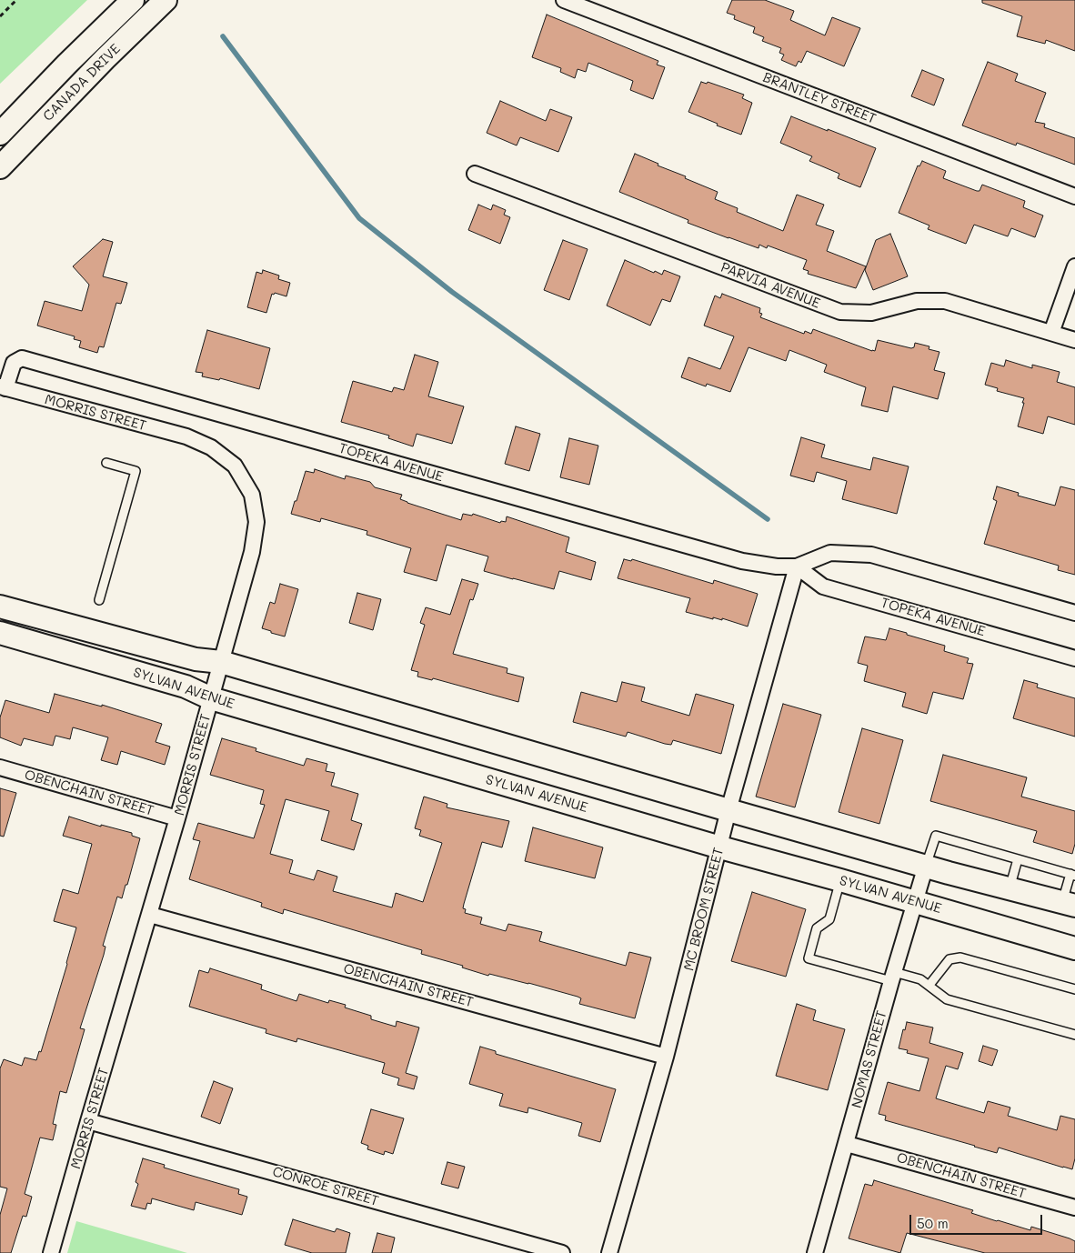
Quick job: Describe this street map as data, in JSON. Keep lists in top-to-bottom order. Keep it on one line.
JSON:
{"streets":{"main road":["CANADA DRIVE","SYLVAN AVENUE"],"street":["BRANTLEY STREET","PARVIA AVENUE","MORRIS STREET","TOPEKA AVENUE","OBENCHAIN STREET","MC BROOM STREET","NOMAS STREET","CONROE STREET"]},"crossings":[["MORRIS STREET","TOPEKA AVENUE"],["MORRIS STREET","SYLVAN AVENUE"],["MORRIS STREET","OBENCHAIN STREET"],["MORRIS STREET","CONROE STREET"],["TOPEKA AVENUE","MC BROOM STREET"],["SYLVAN AVENUE","MC BROOM STREET"],["SYLVAN AVENUE","NOMAS STREET"],["OBENCHAIN STREET","MC BROOM STREET"],["OBENCHAIN STREET","NOMAS STREET"]],"scale_bar":"50 m"}
